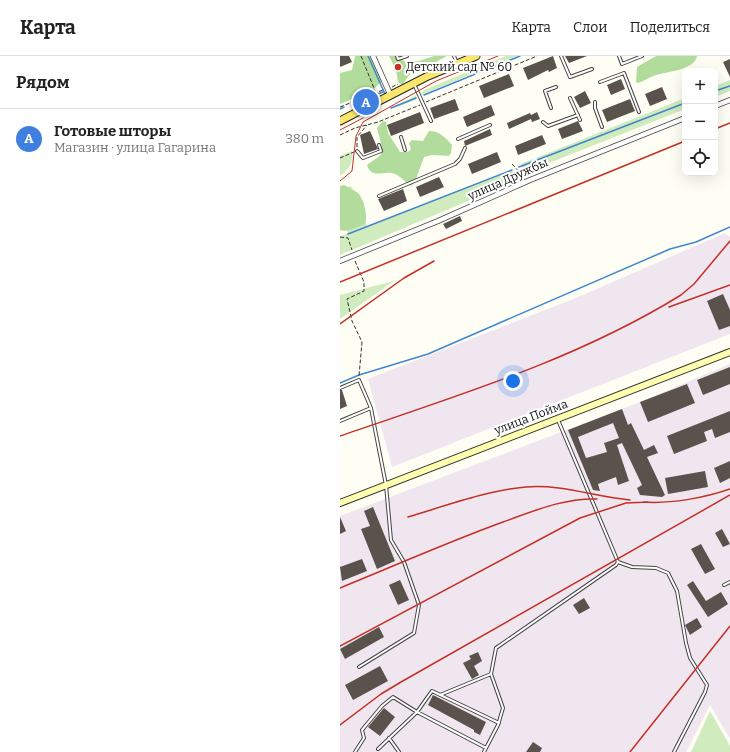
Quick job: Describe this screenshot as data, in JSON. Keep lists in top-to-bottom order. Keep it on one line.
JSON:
{"streets":{"main road":["улица Пойма"],"street":["улица Дружбы"]},"places":["Детский сад № 60"],"page":{"header":"Карта","nav":["Карта","Слои","Поделиться"],"heading":"Рядом","map_buttons":["+","−"],"pins":"A","list":[{"mark":"A","name":"Готовые шторы","note":"Магазин · улица Гагарина","value":"380 m"}]}}
